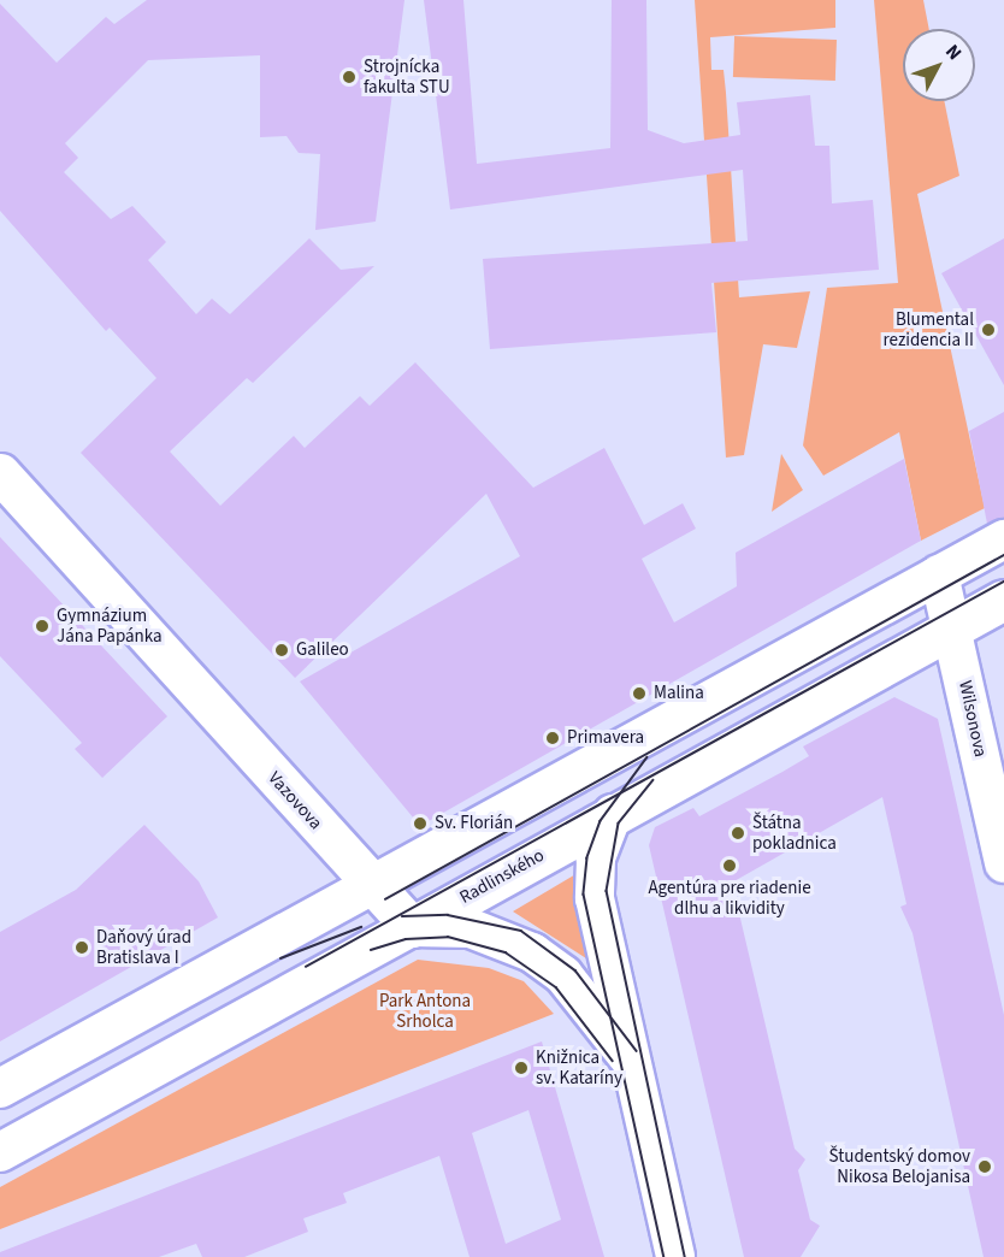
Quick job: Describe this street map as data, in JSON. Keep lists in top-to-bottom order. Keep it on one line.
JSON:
{"streets":{"main road":["Vazovova","Radlinského"],"street":["Wilsonova"]},"crossings":[["Wilsonova","Radlinského"],["Vazovova","Radlinského"]],"parks":["Park Antona Srholca"],"places":["Strojnícka fakulta STU","Blumental rezidencia II","Gymnázium Jána Papánka","Galileo","Malina","Primavera","Sv. Florián","Štátna pokladnica","Agentúra pre riadenie dlhu a likvidity","Daňový úrad Bratislava I","Knižnica sv. Kataríny","Študentský domov Nikosa Belojanisa"],"north":"top right"}
